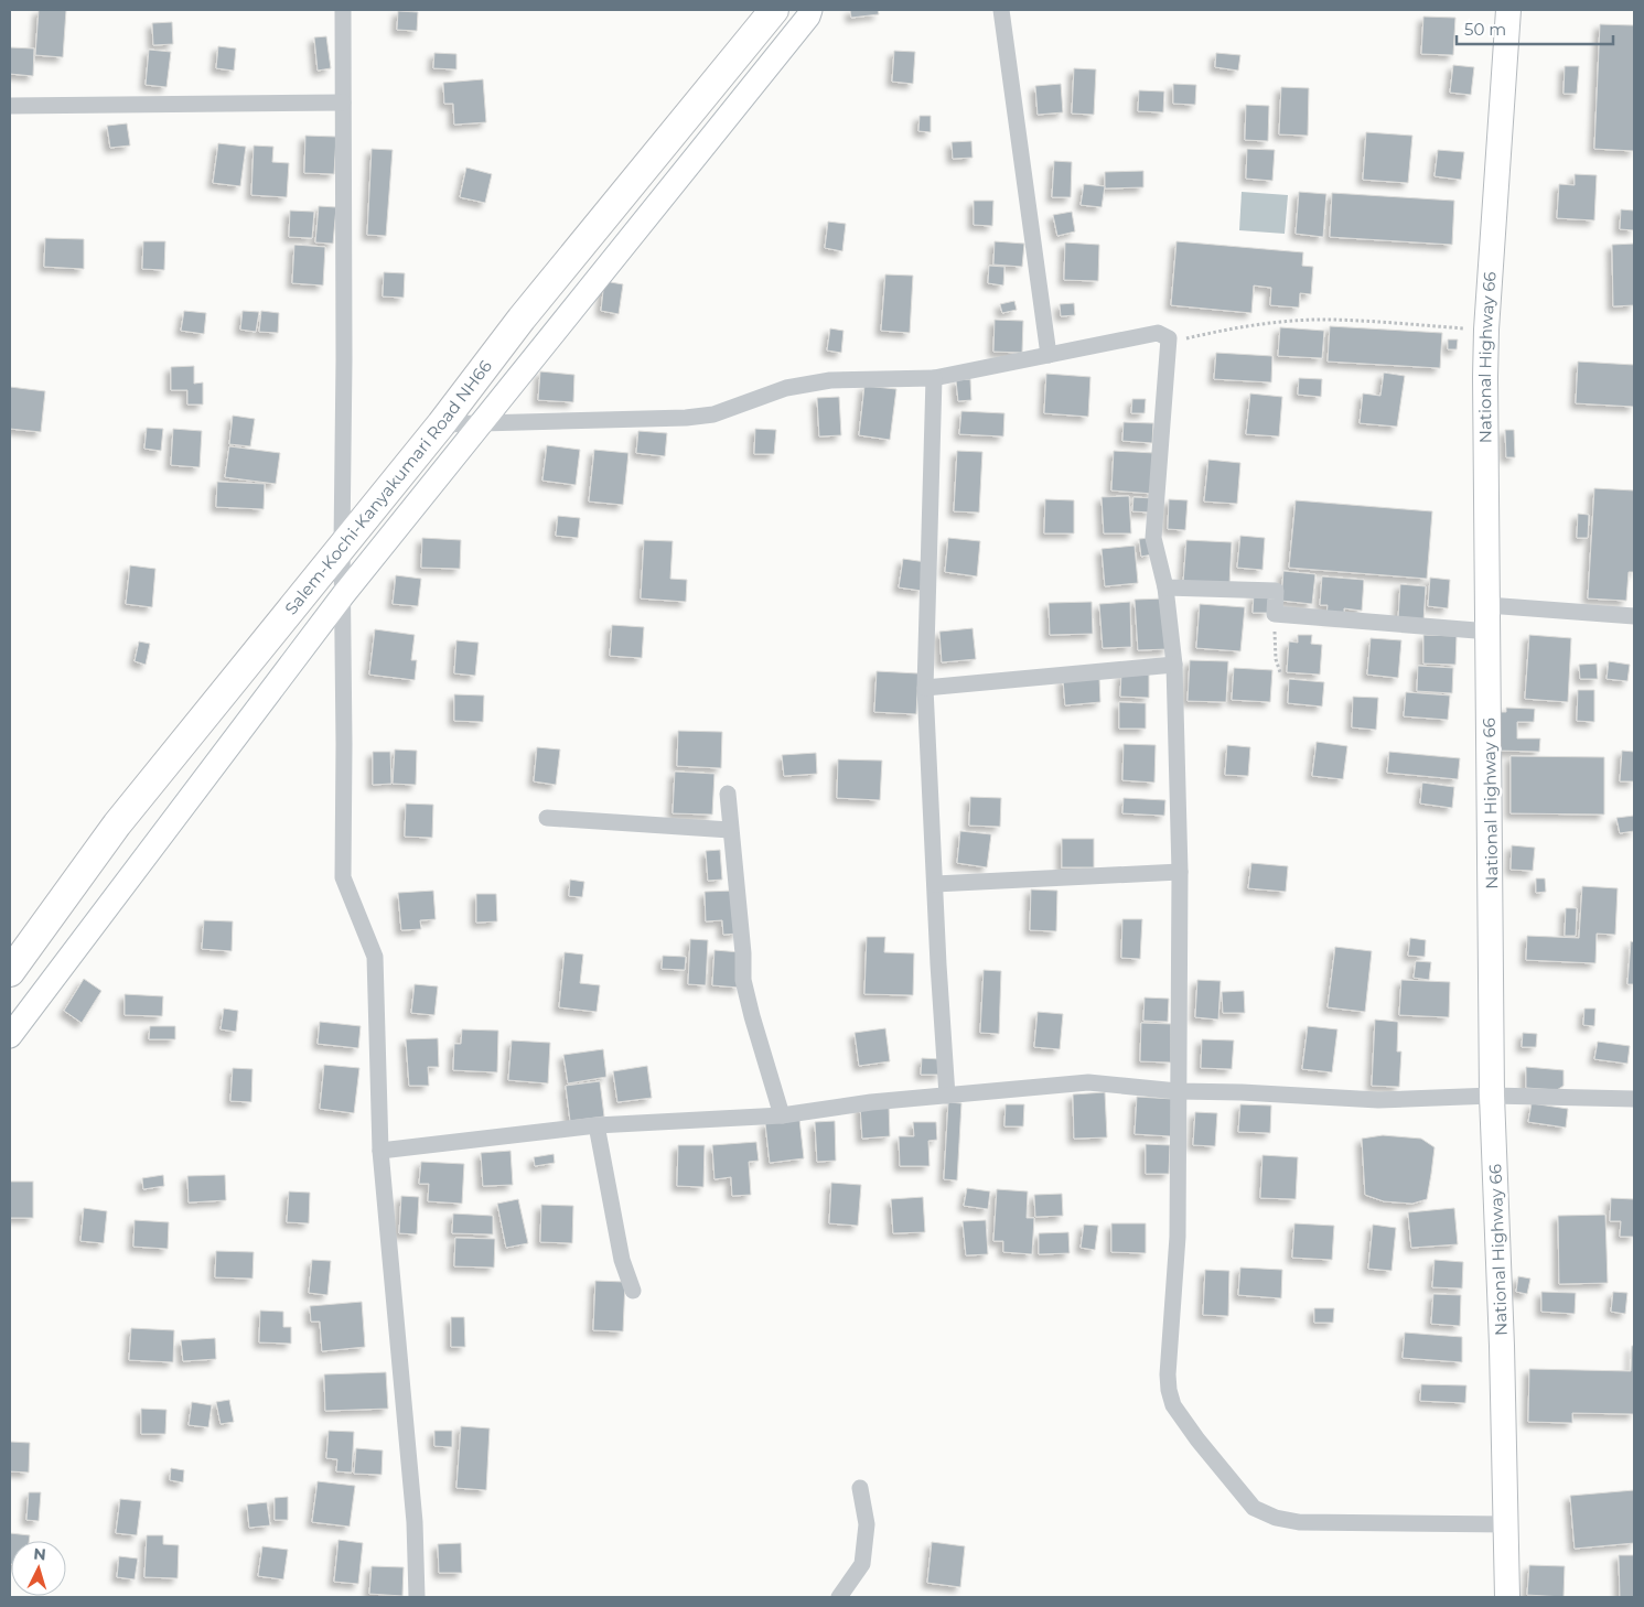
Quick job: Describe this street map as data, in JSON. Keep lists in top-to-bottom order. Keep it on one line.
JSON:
{"streets":{"highway":["Salem-Kochi-Kanyakumari Road NH66"],"main road":["National Highway 66"]},"scale_bar":"50 m","north":"top"}
